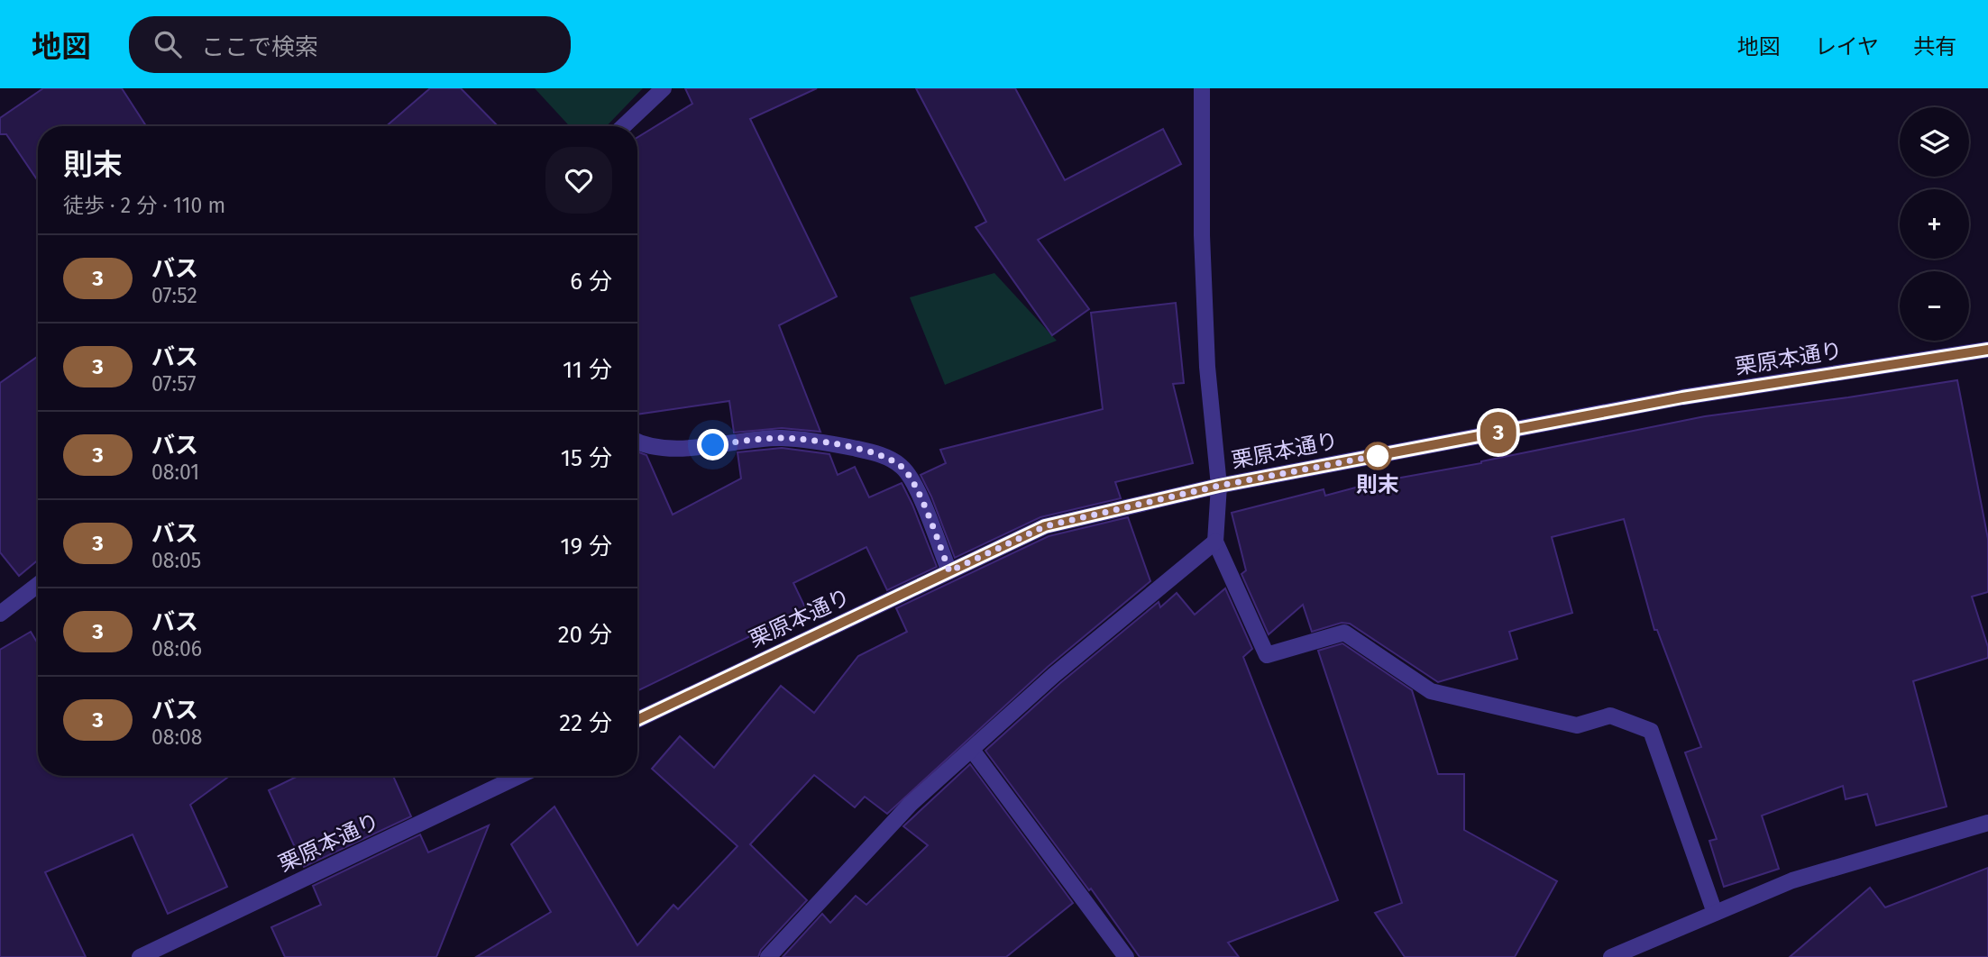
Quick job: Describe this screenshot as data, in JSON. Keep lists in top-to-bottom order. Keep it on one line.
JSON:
{"streets":{"street":["栗原本通り"]},"places":["則末"],"lines":["bus line 3"],"page":{"header":"地図","search":"ここで検索","nav":["地図","レイヤ","共有"],"on_map":"3","map_buttons":["+","−"],"heading":["則末","徒歩 · 2 分 · 110 m"],"list":[{"mark":"3","name":"バス","note":"07:52","value":"6 分"},{"mark":"3","name":"バス","note":"07:57","value":"11 分"},{"mark":"3","name":"バス","note":"08:01","value":"15 分"},{"mark":"3","name":"バス","note":"08:05","value":"19 分"},{"mark":"3","name":"バス","note":"08:06","value":"20 分"},{"mark":"3","name":"バス","note":"08:08","value":"22 分"}]}}
